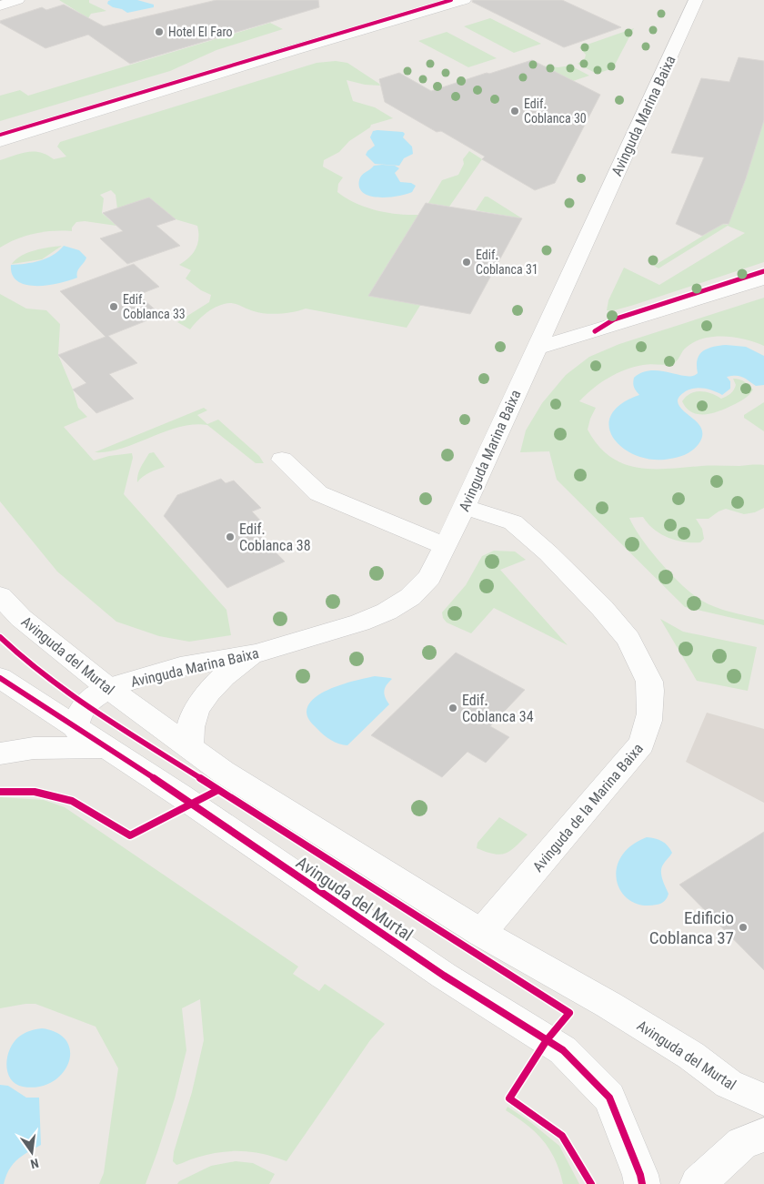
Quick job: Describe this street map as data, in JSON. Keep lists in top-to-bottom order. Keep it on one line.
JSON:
{"streets":{"street":["Avinguda Marina Baixa","Avinguda del Murtal","Avinguda de la Marina Baixa"]},"crossings":[["Avinguda Marina Baixa","Avinguda del Murtal"],["Avinguda Marina Baixa","Avinguda de la Marina Baixa"],["Avinguda del Murtal","Avinguda de la Marina Baixa"]],"places":["Hotel El Faro","Edif. Coblanca 30","Edif. Coblanca 31","Edif. Coblanca 33","Edif. Coblanca 38","Edif. Coblanca 34","Edificio Coblanca 37"],"north":"bottom"}
